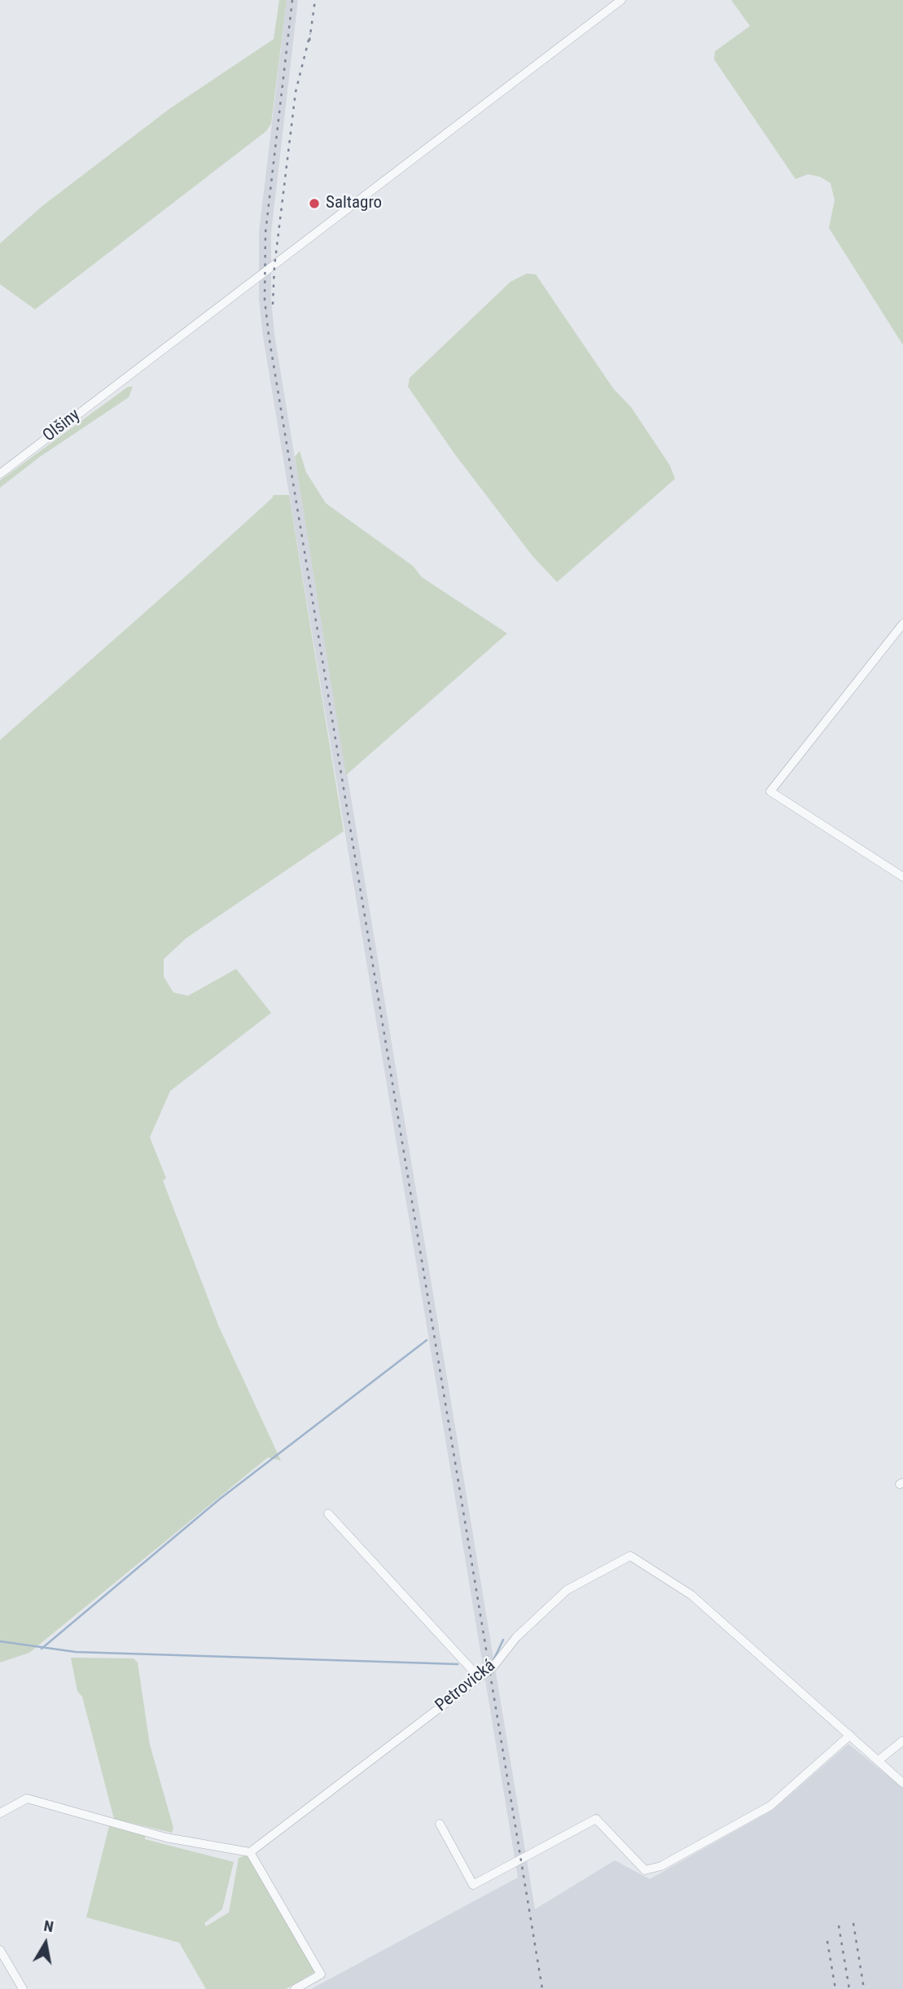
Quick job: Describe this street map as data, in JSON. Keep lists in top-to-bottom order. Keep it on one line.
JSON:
{"streets":{"street":["Olšiny","Petrovická"]},"places":["Saltagro"],"north":"top"}
